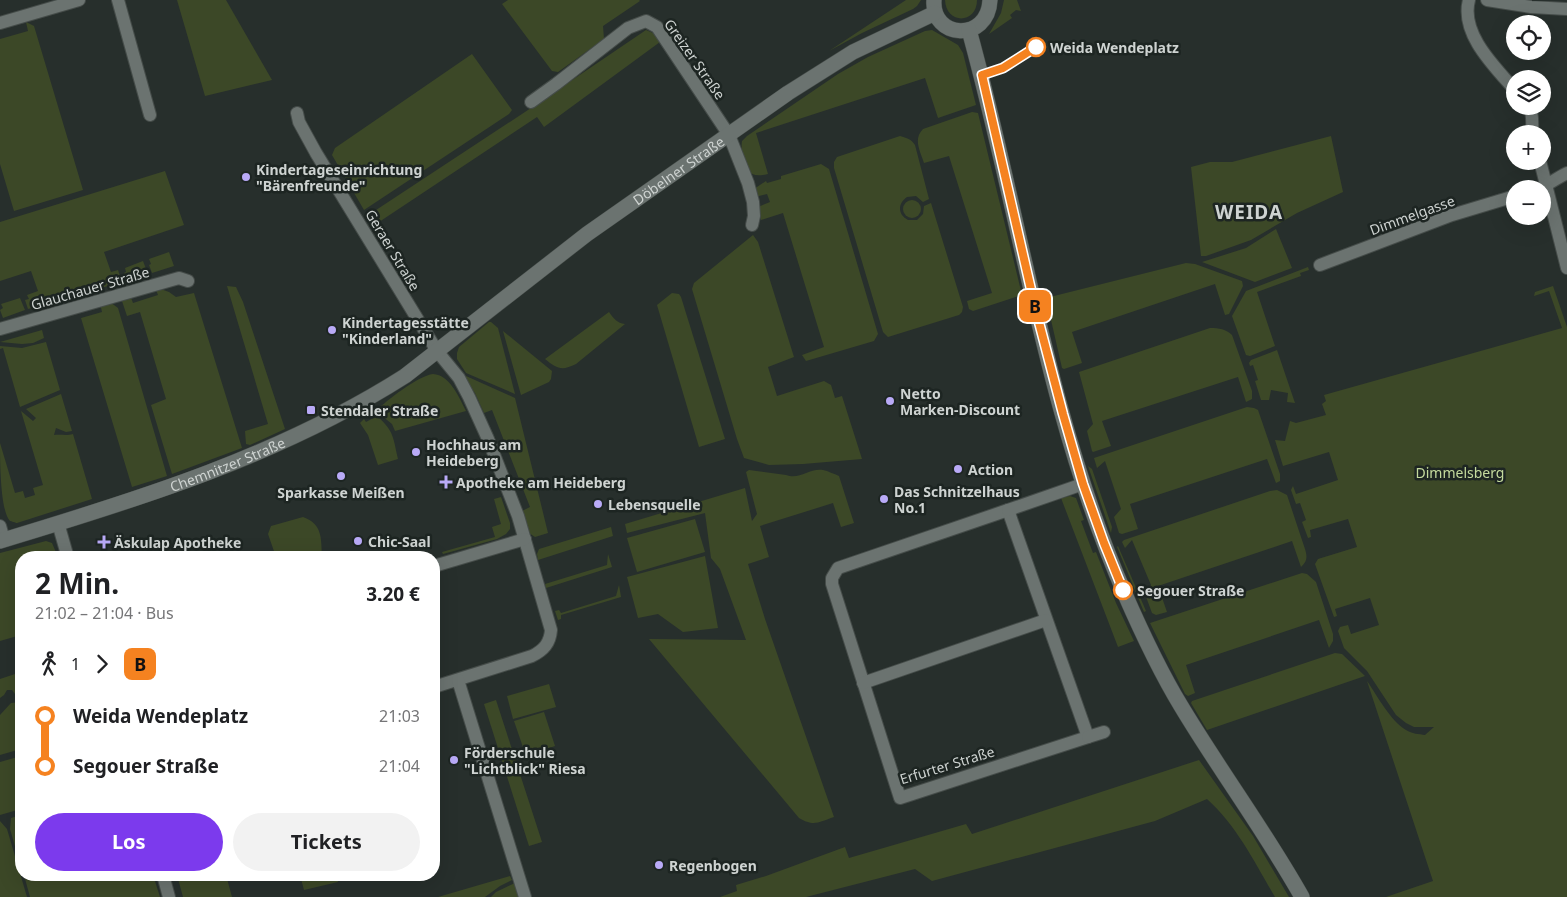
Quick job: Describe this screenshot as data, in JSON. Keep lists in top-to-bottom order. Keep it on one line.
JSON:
{"streets":{"street":["Greizer Straße","Döbelner Straße","Dimmelgasse","Geraer Straße","Glauchauer Straße","Chemnitzer Straße","Erfurter Straße"]},"crossings":[["Greizer Straße","Döbelner Straße"],["Döbelner Straße","Geraer Straße"],["Döbelner Straße","Chemnitzer Straße"],["Geraer Straße","Chemnitzer Straße"]],"districts":["WEIDA"],"parks":["Dimmelsberg"],"places":{"other":["Weida Wendeplatz","Kindertageseinrichtung \"Bärenfreunde\"","Kindertagesstätte \"Kinderland\"","Netto Marken-Discount","Hochhaus am Heideberg","Action","Sparkasse Meißen","Das Schnitzelhaus No.1","Lebensquelle","Chic-Saal","Segouer Straße","Förderschule \"Lichtblick\" Riesa","Regenbogen"],"transit":["Stendaler Straße"],"health":["Apotheke am Heideberg","Äskulap Apotheke"]},"lines":["bus line B"],"page":{"on_map":"B","map_buttons":["+","−"],"heading":["2 Min.","21:02 – 21:04 · Bus","3.20 €"],"legs":["1","B"],"list":[{"name":"Weida Wendeplatz","value":"21:03"},{"name":"Segouer Straße","value":"21:04"}],"buttons":["Los","Tickets"]}}
